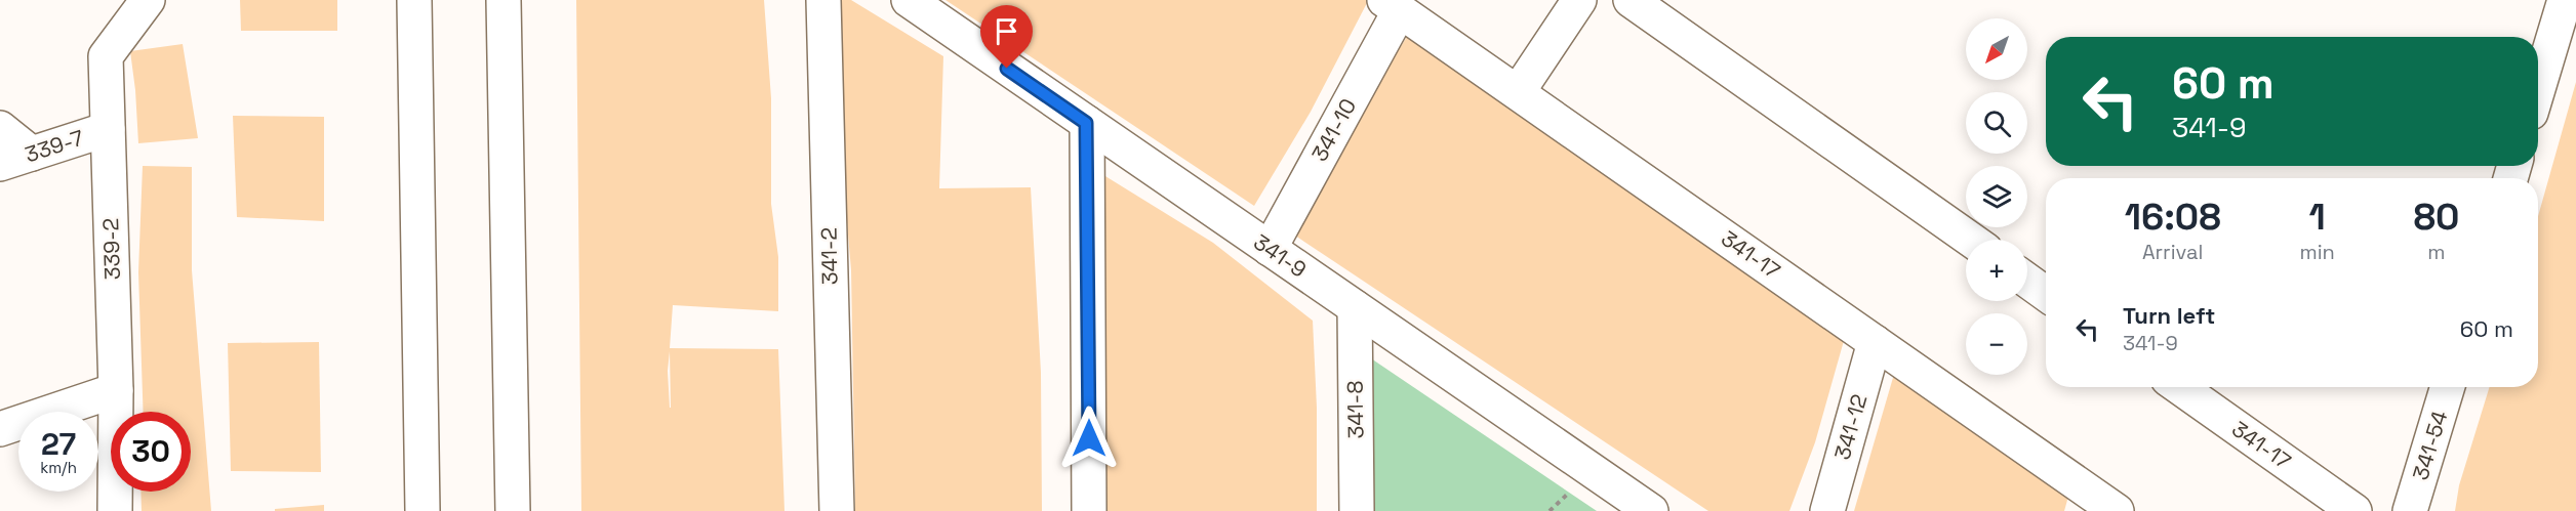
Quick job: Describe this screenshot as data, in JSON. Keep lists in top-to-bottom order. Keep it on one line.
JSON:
{"streets":{"street":["341-10","339-7","339-2","341-17","341-2","341-9","341-8","341-12","341-54"]},"crossings":[["341-10","341-17"],["341-10","341-9"],["339-7","339-2"],["341-17","341-12"],["341-9","341-8"]],"north":"bottom left","page":{"map_buttons":["+","−"],"turn":["60 m","341-9"],"eta":["16:08","Arrival","1","min","80","m"],"list":[{"name":"Turn left","note":"341-9","value":"60 m"}],"speed":"27 km/h","limit":"30"}}
